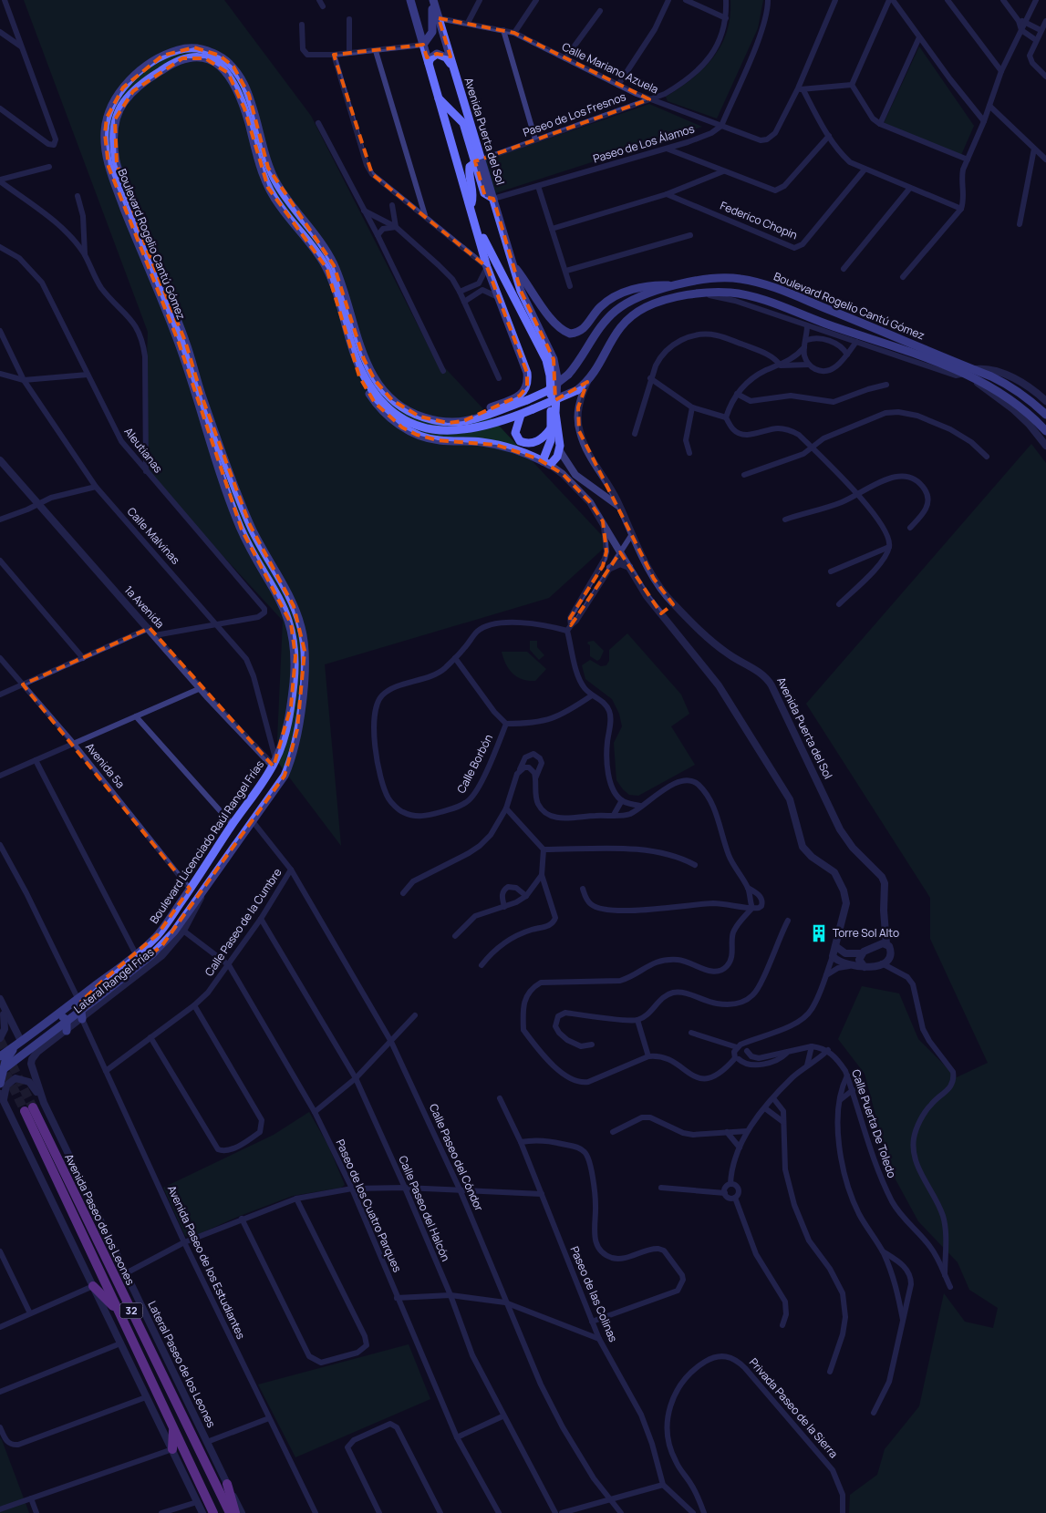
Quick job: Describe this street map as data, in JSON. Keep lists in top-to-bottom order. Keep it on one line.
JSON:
{"streets":{"main road":["Avenida Puerta del Sol","Boulevard Rogelio Cantú Gómez","Boulevard Licenciado Raúl Rangel Frías","Avenida Paseo de los Leones","32"],"street":["Calle Mariano Azuela","Paseo de Los Fresnos","Paseo de Los Álamos","Federico Chopin","Aleutianas","Calle Malvinas","1a Avenida","Calle Borbón","Avenida 5a","Calle Paseo de la Cumbre","Lateral Rangel Frías","Calle Puerta De Toledo","Calle Paseo del Cóndor","Paseo de los Cuatro Parques","Calle Paseo del Halcón","Avenida Paseo de los Estudiantes","Paseo de las Colinas","Lateral Paseo de los Leones","Privada Paseo de la Sierra"]},"crossings":[["Calle Mariano Azuela","Paseo de Los Fresnos"],["Calle Mariano Azuela","Avenida Puerta del Sol"],["Calle Mariano Azuela","Paseo de Los Álamos"],["Paseo de Los Fresnos","Avenida Puerta del Sol"],["Avenida Puerta del Sol","Paseo de Los Álamos"],["Avenida Puerta del Sol","Boulevard Rogelio Cantú Gómez"],["Boulevard Rogelio Cantú Gómez","Boulevard Licenciado Raúl Rangel Frías"],["Boulevard Rogelio Cantú Gómez","Lateral Rangel Frías"],["Boulevard Rogelio Cantú Gómez","Calle Paseo del Cóndor"],["Aleutianas","Calle Malvinas"],["Calle Malvinas","1a Avenida"],["Calle Malvinas","Boulevard Licenciado Raúl Rangel Frías"],["1a Avenida","Boulevard Licenciado Raúl Rangel Frías"],["Avenida 5a","Boulevard Licenciado Raúl Rangel Frías"],["Calle Paseo de la Cumbre","Calle Paseo del Cóndor"],["Calle Paseo de la Cumbre","Paseo de los Cuatro Parques"],["Calle Paseo de la Cumbre","Calle Paseo del Halcón"],["Calle Paseo de la Cumbre","Avenida Paseo de los Estudiantes"],["Lateral Rangel Frías","Paseo de los Cuatro Parques"],["Lateral Rangel Frías","Avenida Paseo de los Estudiantes"],["Lateral Rangel Frías","Lateral Paseo de los Leones"]],"places":{"building":["Torre Sol Alto"]}}
